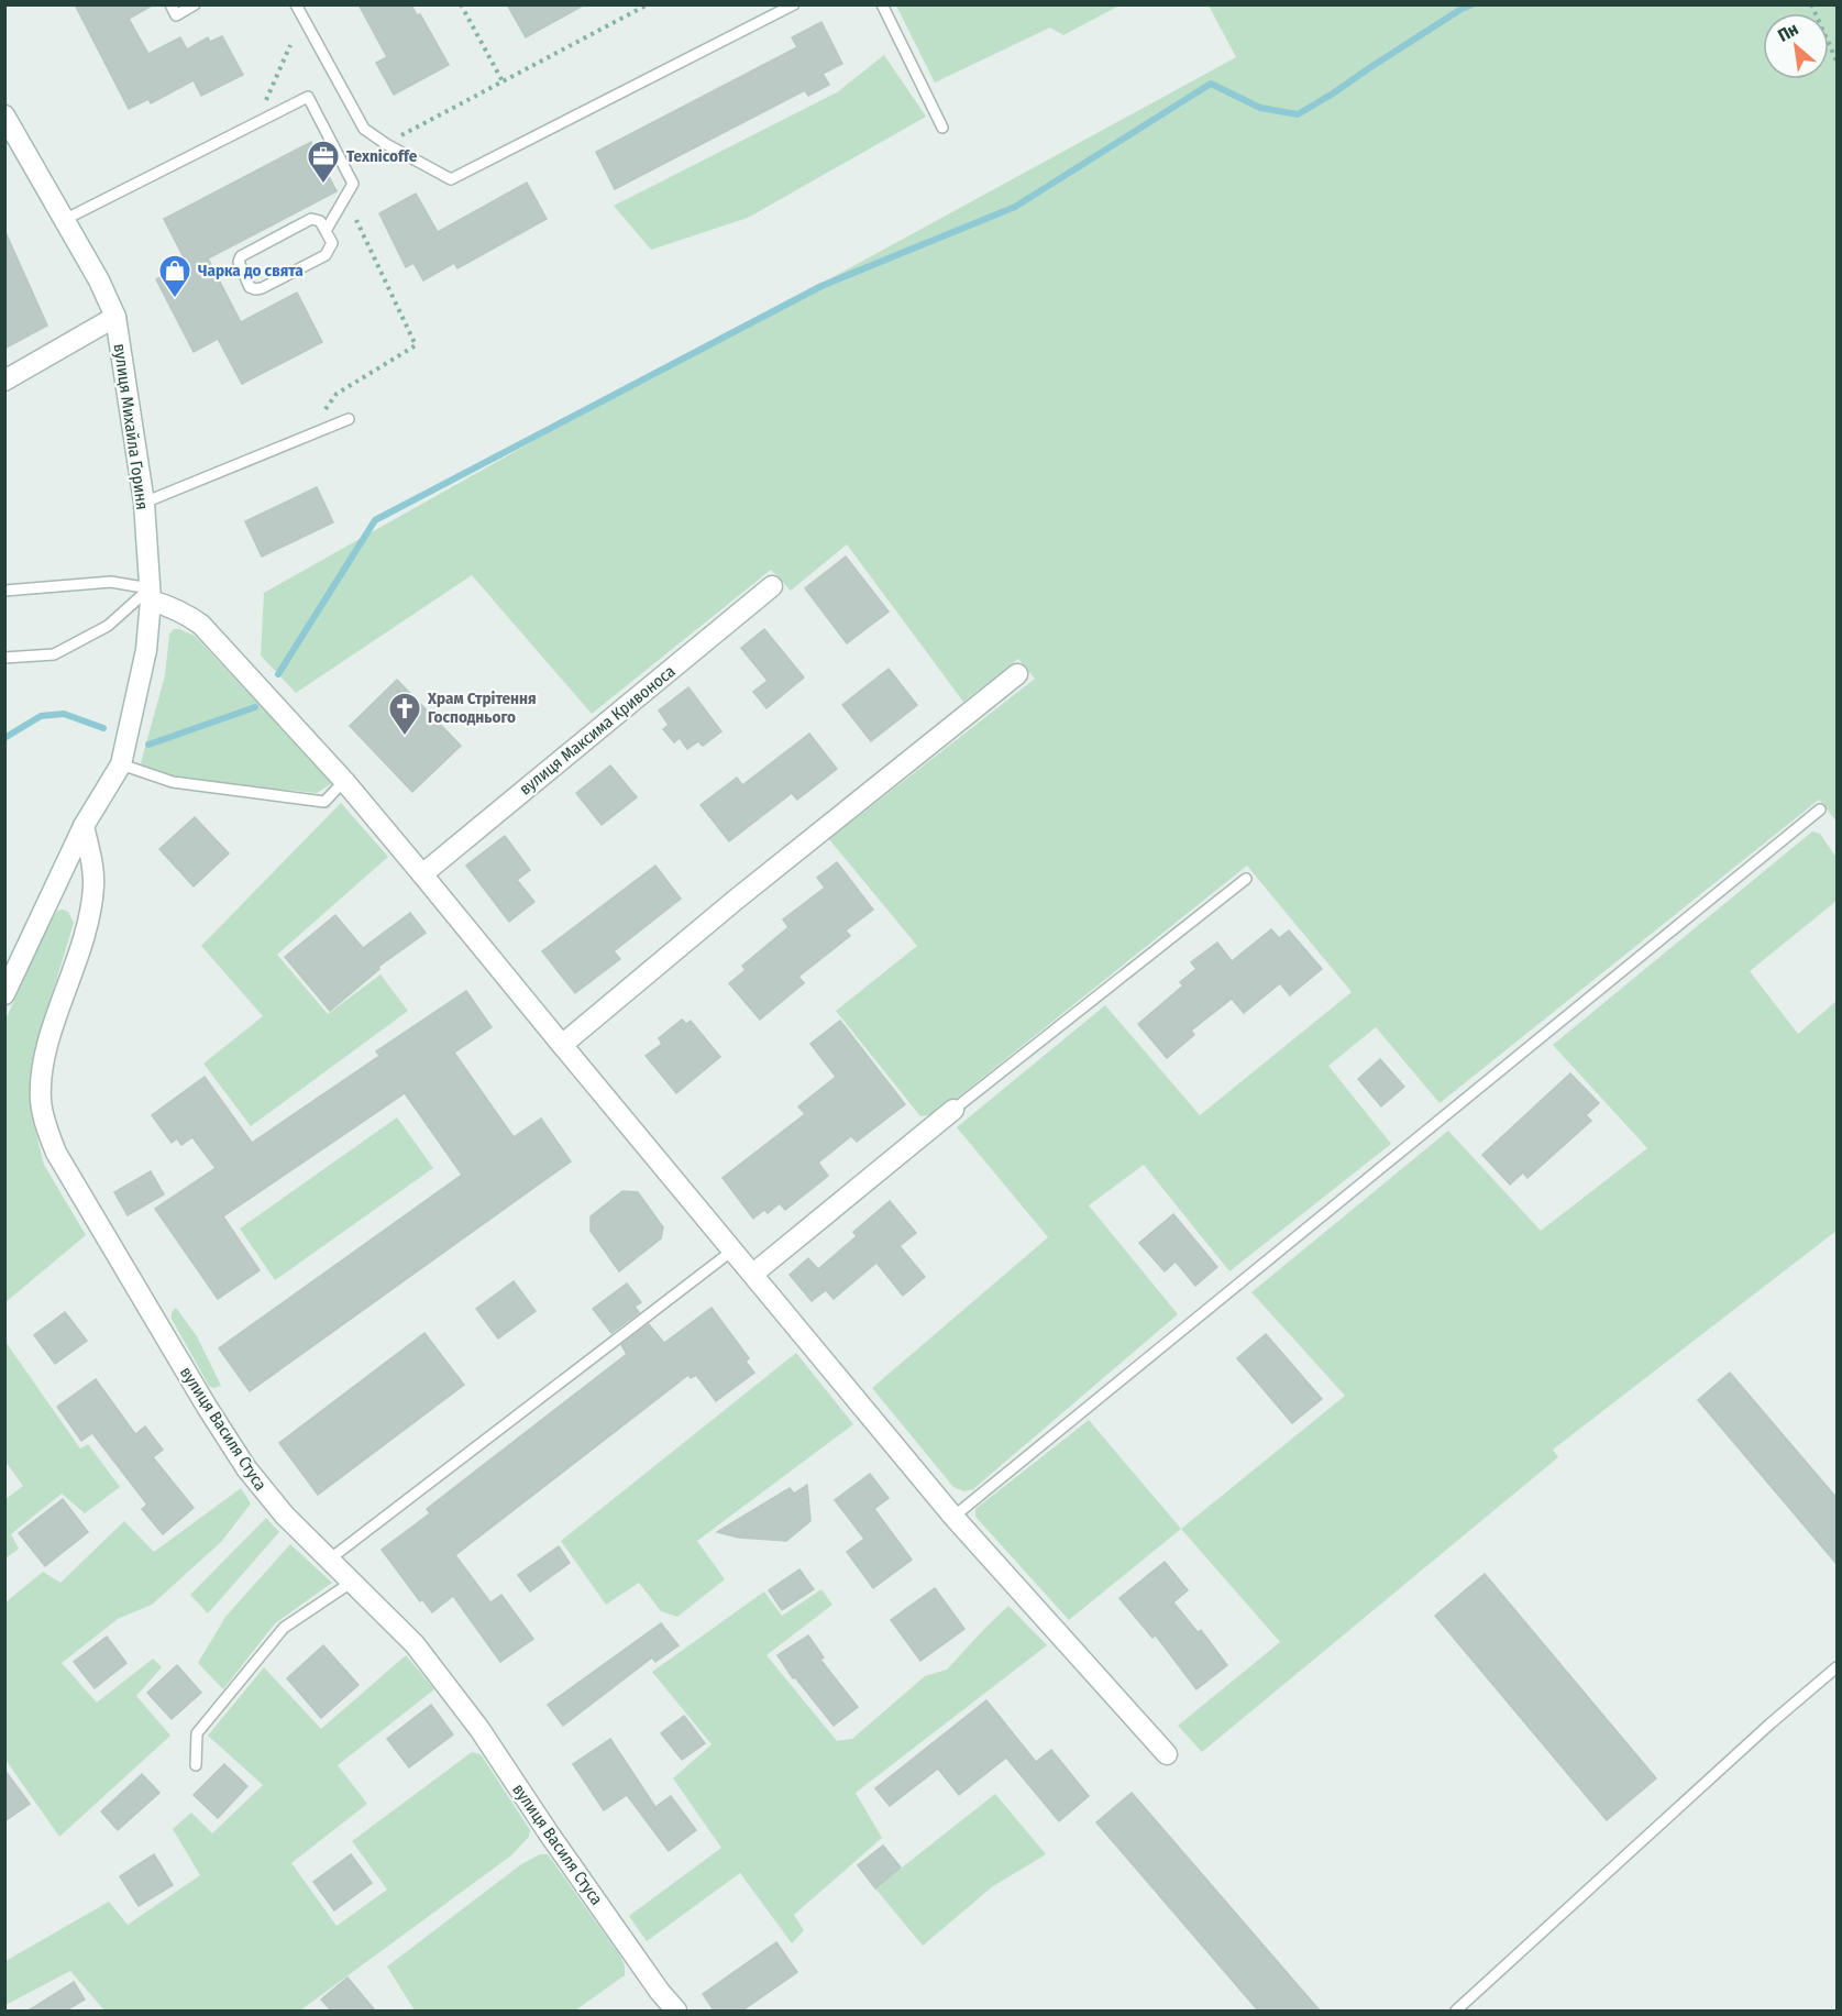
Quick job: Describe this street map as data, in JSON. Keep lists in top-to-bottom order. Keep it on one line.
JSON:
{"streets":{"street":["вулиця Михайла Гориня","вулиця Максима Кривоноса","вулиця Василя Стуса"]},"crossings":[["вулиця Михайла Гориня","вулиця Василя Стуса"]],"places":{"office":["Texnicoffe"],"shop":["Чарка до свята"],"church":["Храм Стрітення Господнього"]},"north":"top left"}
